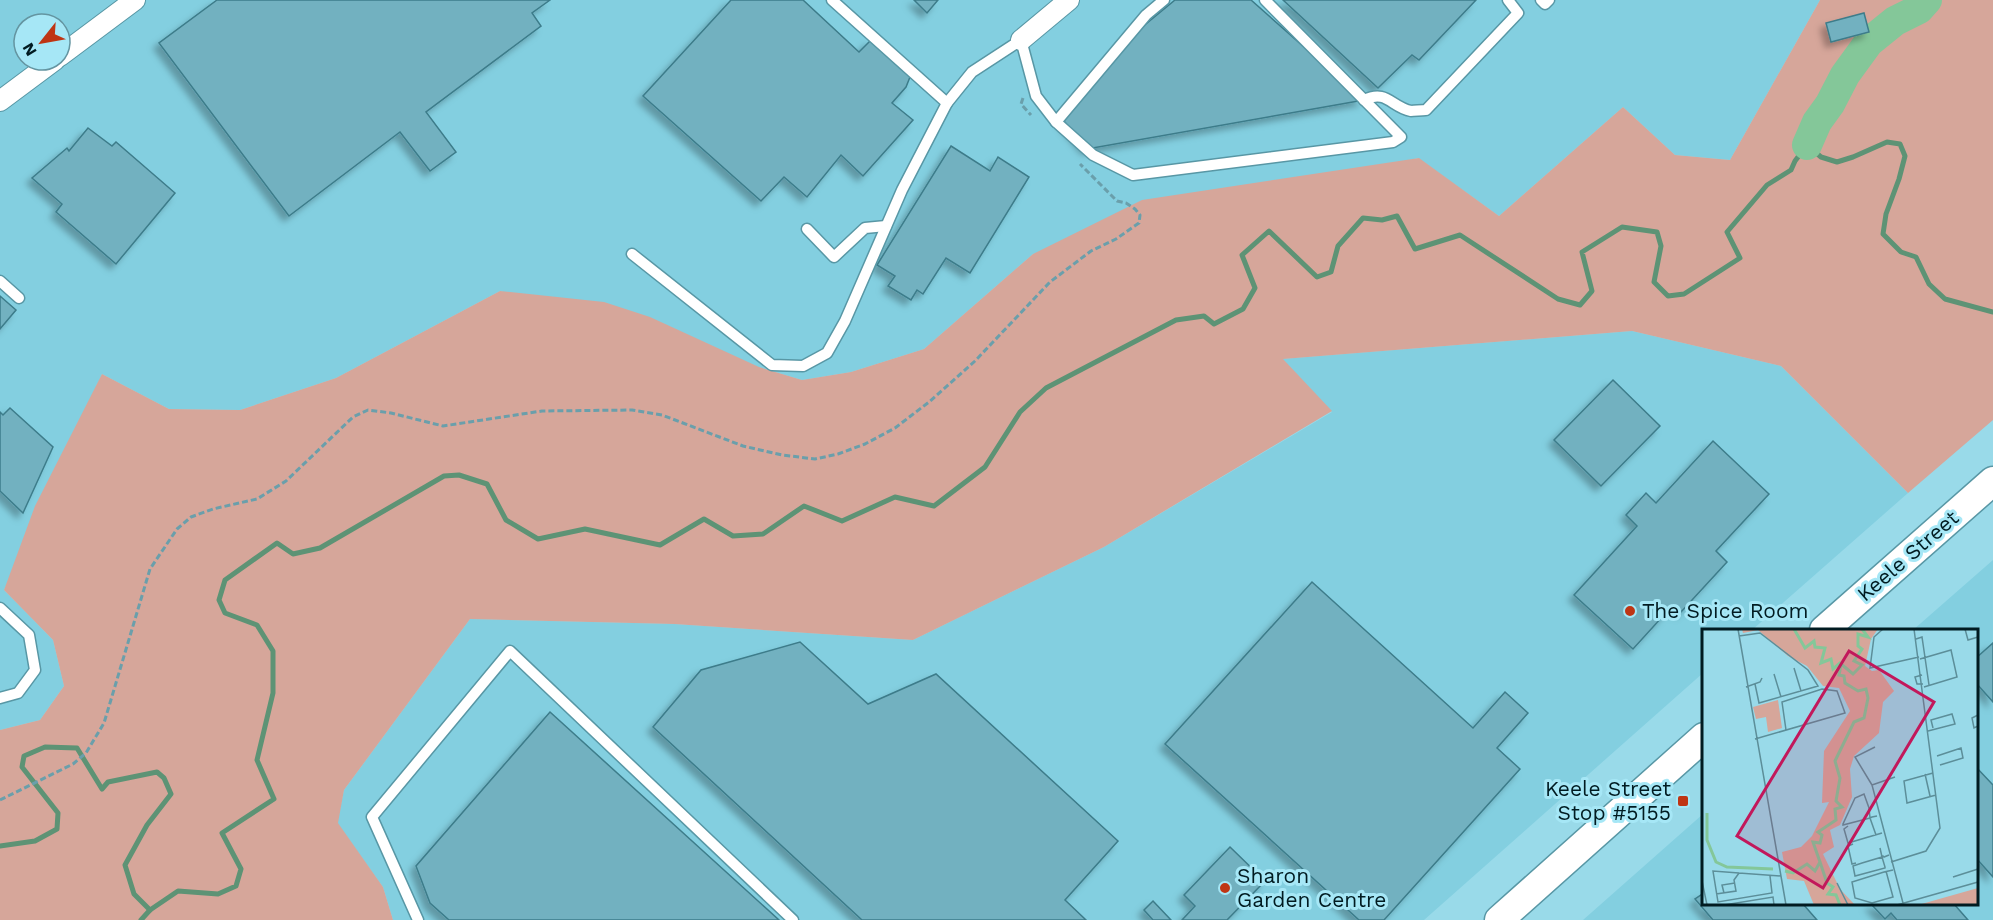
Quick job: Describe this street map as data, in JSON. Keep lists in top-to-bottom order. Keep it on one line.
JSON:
{"streets":{"main road":["Keele Street"]},"places":{"other":["The Spice Room","Sharon Garden Centre"],"transit":["Keele Street Stop #5155"]},"north":"bottom left"}
